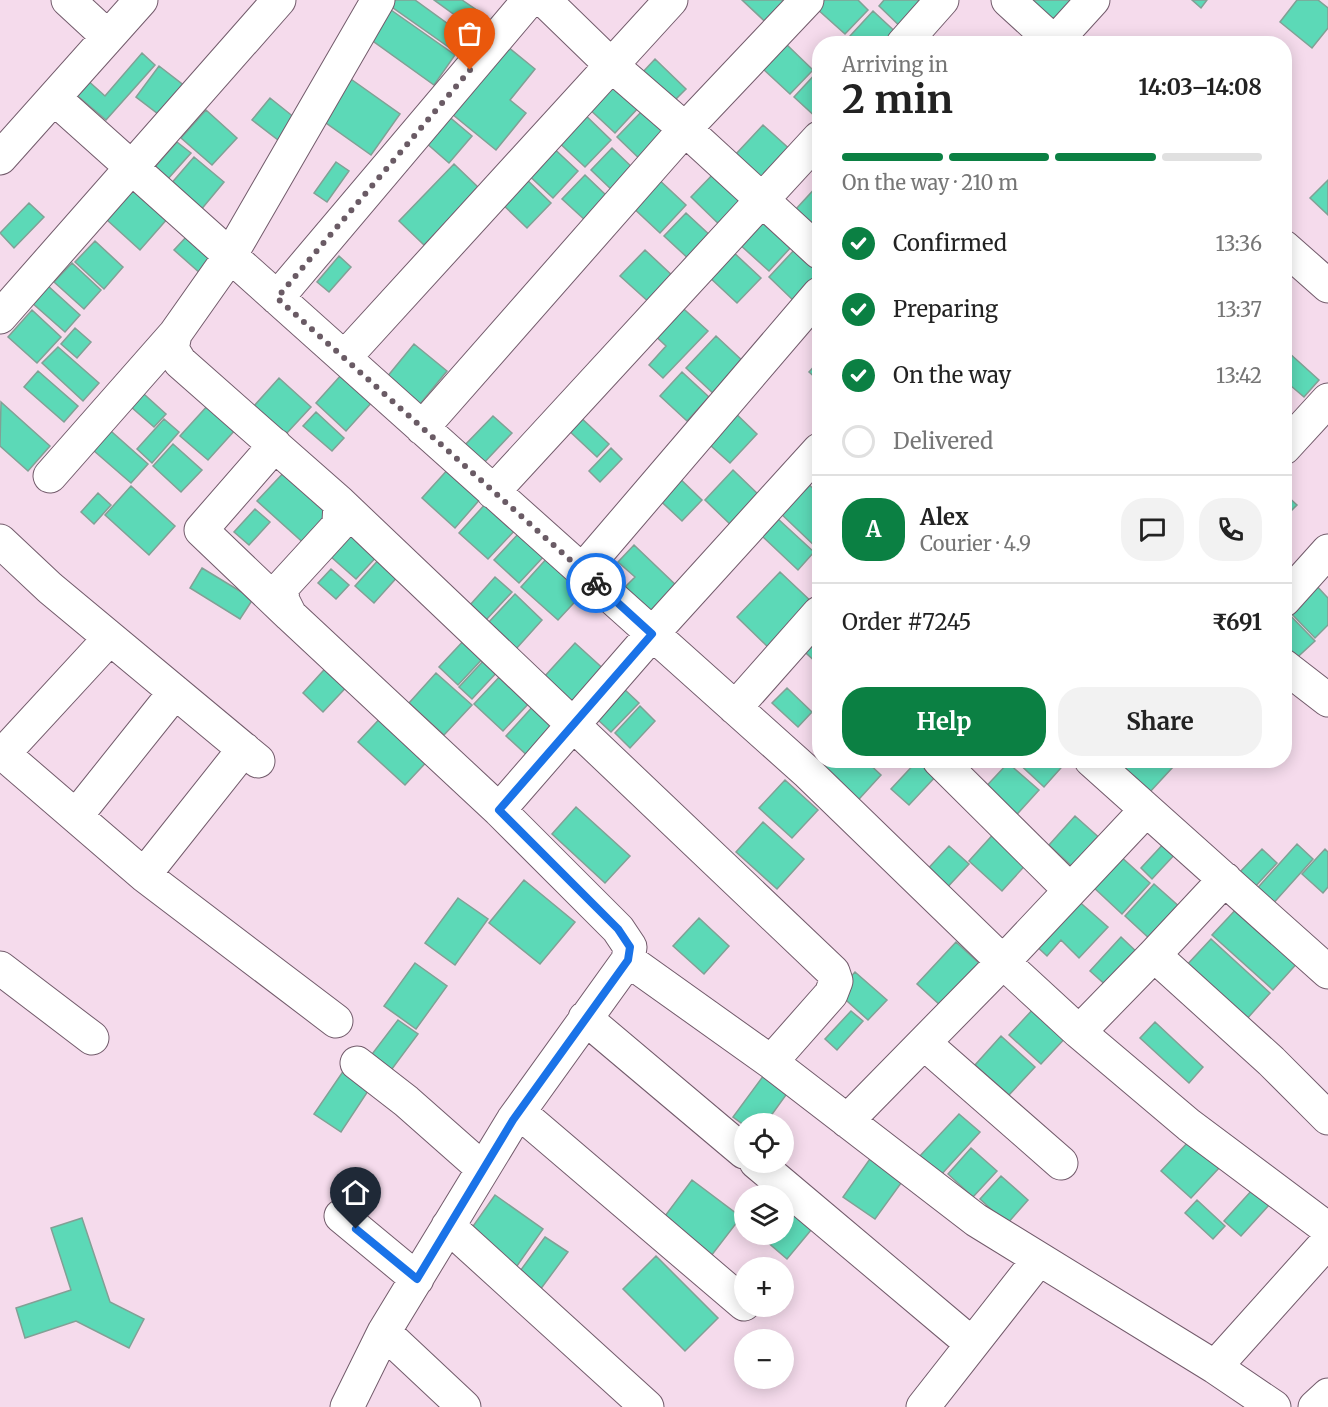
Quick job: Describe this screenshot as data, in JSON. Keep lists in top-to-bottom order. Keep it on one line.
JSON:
{"page":{"heading":["2 min","Arriving in","14:03–14:08"],"panel":["Alex","Courier · 4.9","Order #7245","₹691"],"bar":"On the way · 210 m","list":[["Confirmed","13:36"],["Preparing","13:37"],["On the way","13:42"],"Delivered"],"round":"A","buttons":["Help","Share"],"map_buttons":["+","−"]}}
